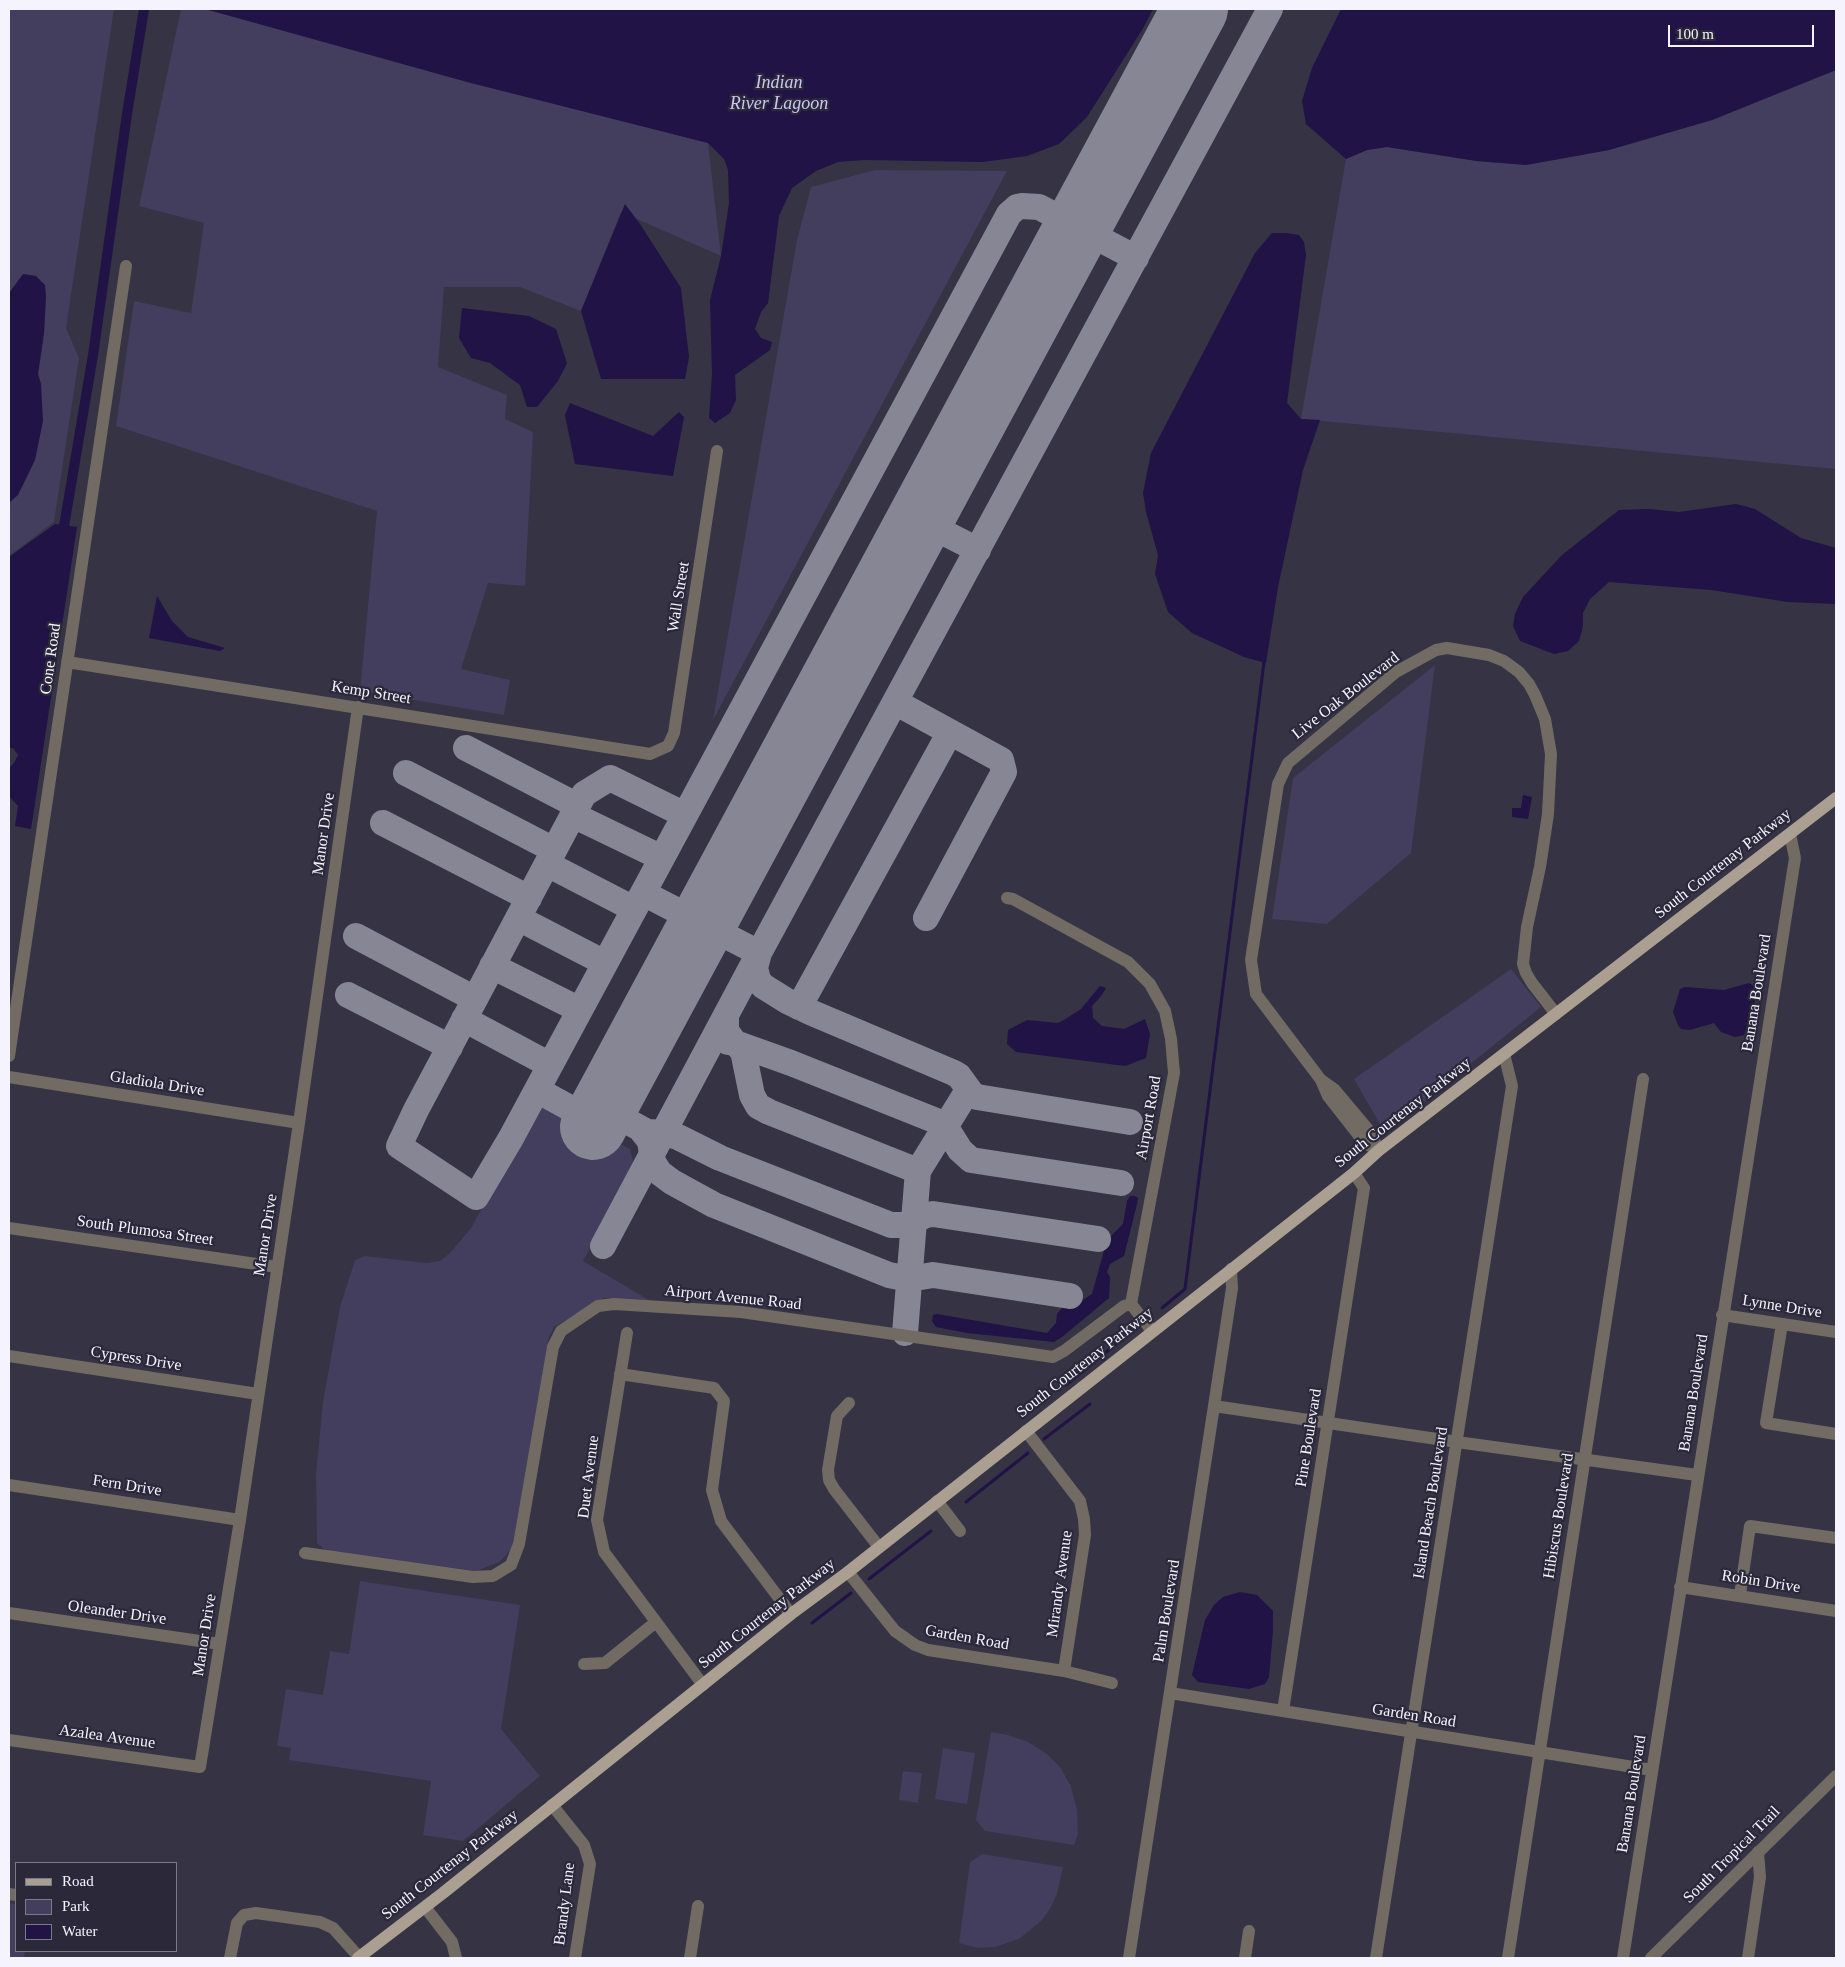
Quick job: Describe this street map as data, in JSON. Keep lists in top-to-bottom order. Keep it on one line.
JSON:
{"streets":{"main road":["South Courtenay Parkway"],"street":["Wall Street","Cone Road","Kemp Street","Live Oak Boulevard","Manor Drive","Banana Boulevard","Gladiola Drive","Airport Road","South Plumosa Street","Airport Avenue Road","Lynne Drive","Cypress Drive","Pine Boulevard","Duet Avenue","Fern Drive","Island Beach Boulevard","Hibiscus Boulevard","Robin Drive","Mirandy Avenue","Palm Boulevard","Oleander Drive","Garden Road","Azalea Avenue","South Tropical Trail","Brandy Lane"]},"crossings":[["Wall Street","Kemp Street"],["Cone Road","Kemp Street"],["Kemp Street","Manor Drive"],["Live Oak Boulevard","South Courtenay Parkway"],["Manor Drive","Gladiola Drive"],["Manor Drive","South Plumosa Street"],["Manor Drive","Cypress Drive"],["Manor Drive","Fern Drive"],["Manor Drive","Oleander Drive"],["Manor Drive","Azalea Avenue"],["South Courtenay Parkway","Banana Boulevard"],["South Courtenay Parkway","Pine Boulevard"],["South Courtenay Parkway","Duet Avenue"],["South Courtenay Parkway","Island Beach Boulevard"],["South Courtenay Parkway","Mirandy Avenue"],["South Courtenay Parkway","Palm Boulevard"],["South Courtenay Parkway","Garden Road"],["South Courtenay Parkway","Brandy Lane"],["Banana Boulevard","Lynne Drive"],["Banana Boulevard","Robin Drive"],["Banana Boulevard","Garden Road"],["Airport Road","Airport Avenue Road"],["Pine Boulevard","Garden Road"],["Island Beach Boulevard","Garden Road"],["Hibiscus Boulevard","Garden Road"],["Mirandy Avenue","Garden Road"],["Palm Boulevard","Garden Road"]],"water":["Indian River Lagoon"],"legend":["Road","Park","Water"],"scale_bar":"100 m"}
